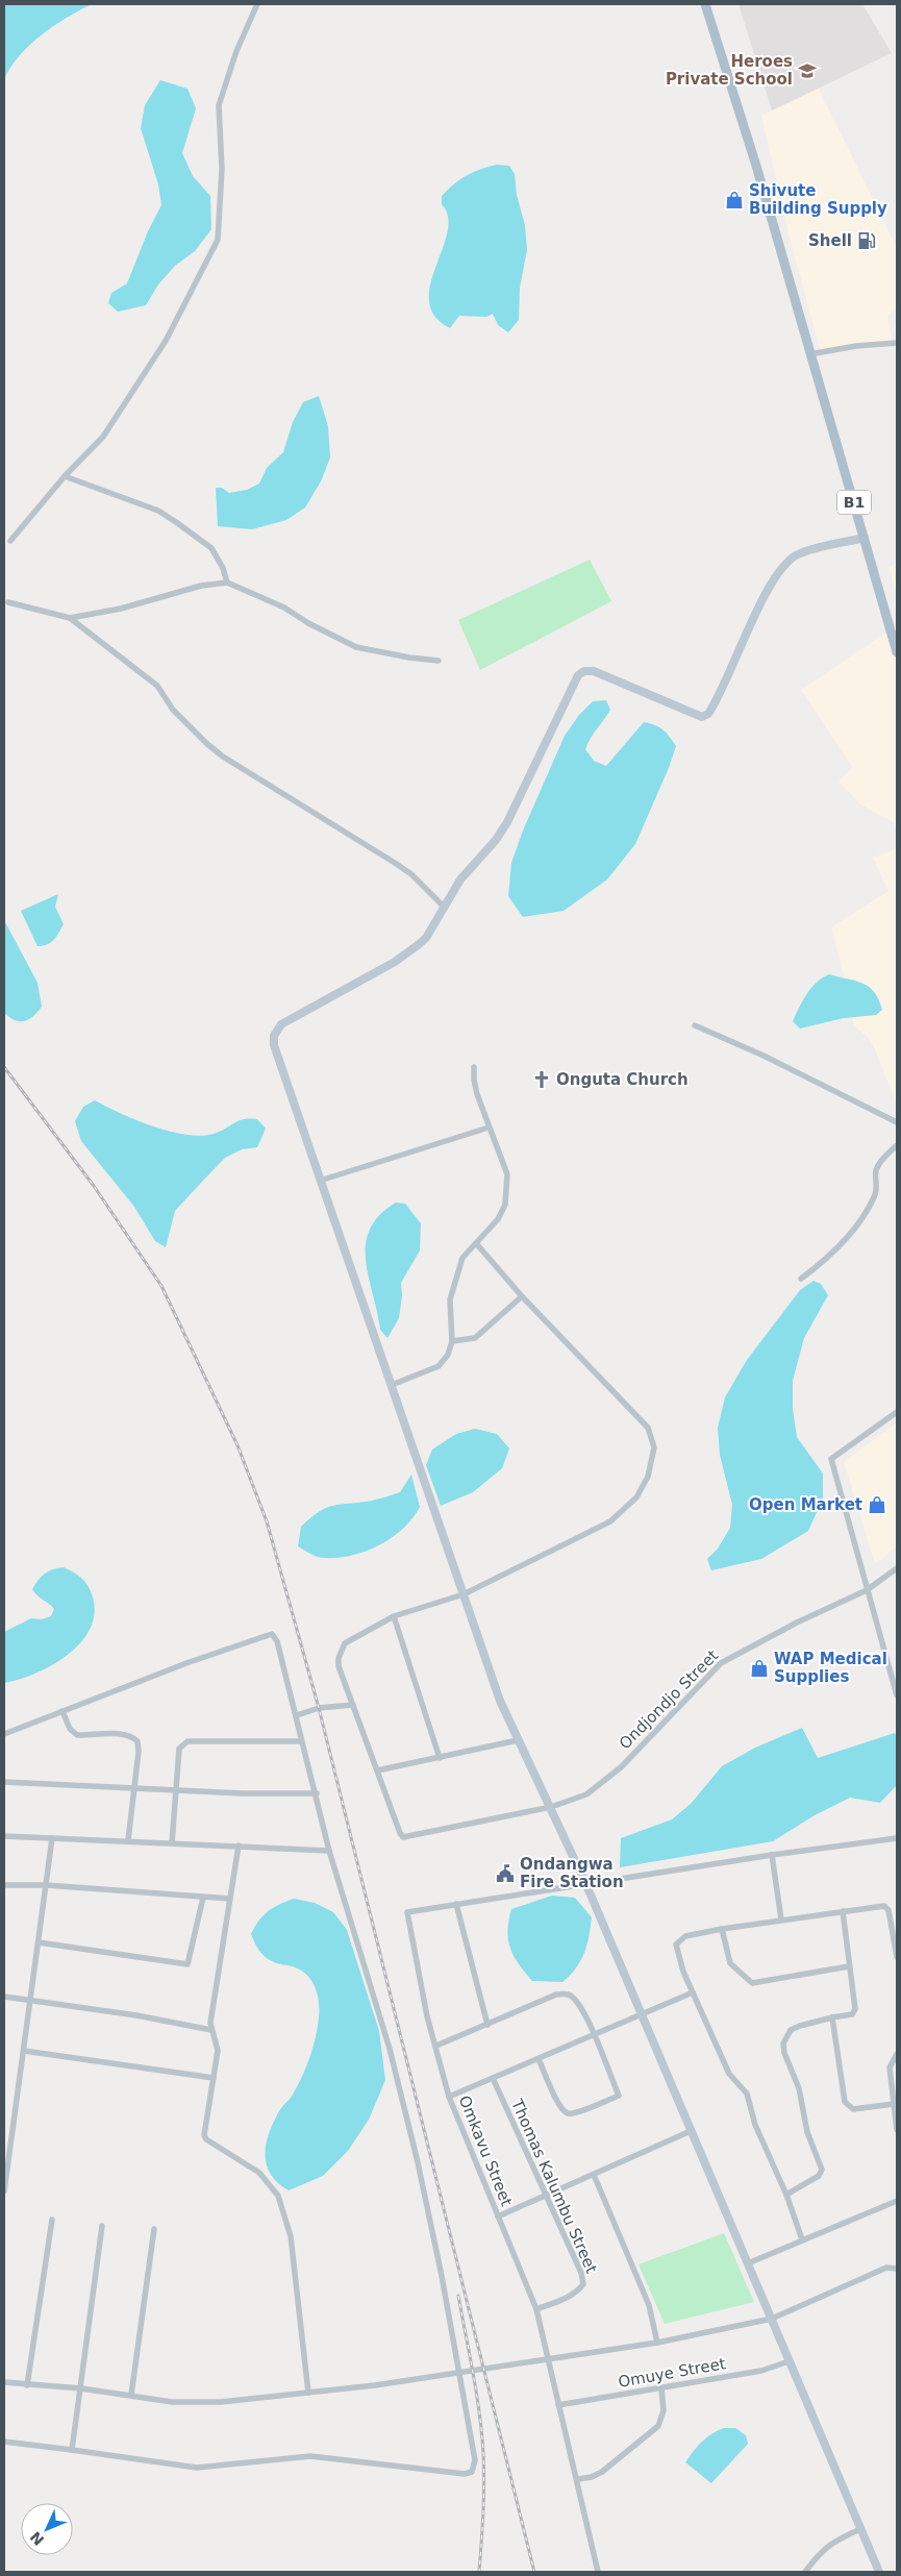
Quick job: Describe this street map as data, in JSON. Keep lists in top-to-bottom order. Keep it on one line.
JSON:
{"streets":{"main road":["B1"],"street":["Ondjondjo Street","Omkavu Street","Thomas Kalumbu Street","Omuye Street"]},"crossings":[["Omkavu Street","Thomas Kalumbu Street"],["Omkavu Street","Omuye Street"]],"places":{"school or university":["Heroes Private School"],"shop":["Shivute Building Supply","Open Market","WAP Medical Supplies"],"fuel station":["Shell"],"church":["Onguta Church"],"public building":["Ondangwa Fire Station"]},"north":"bottom left"}
